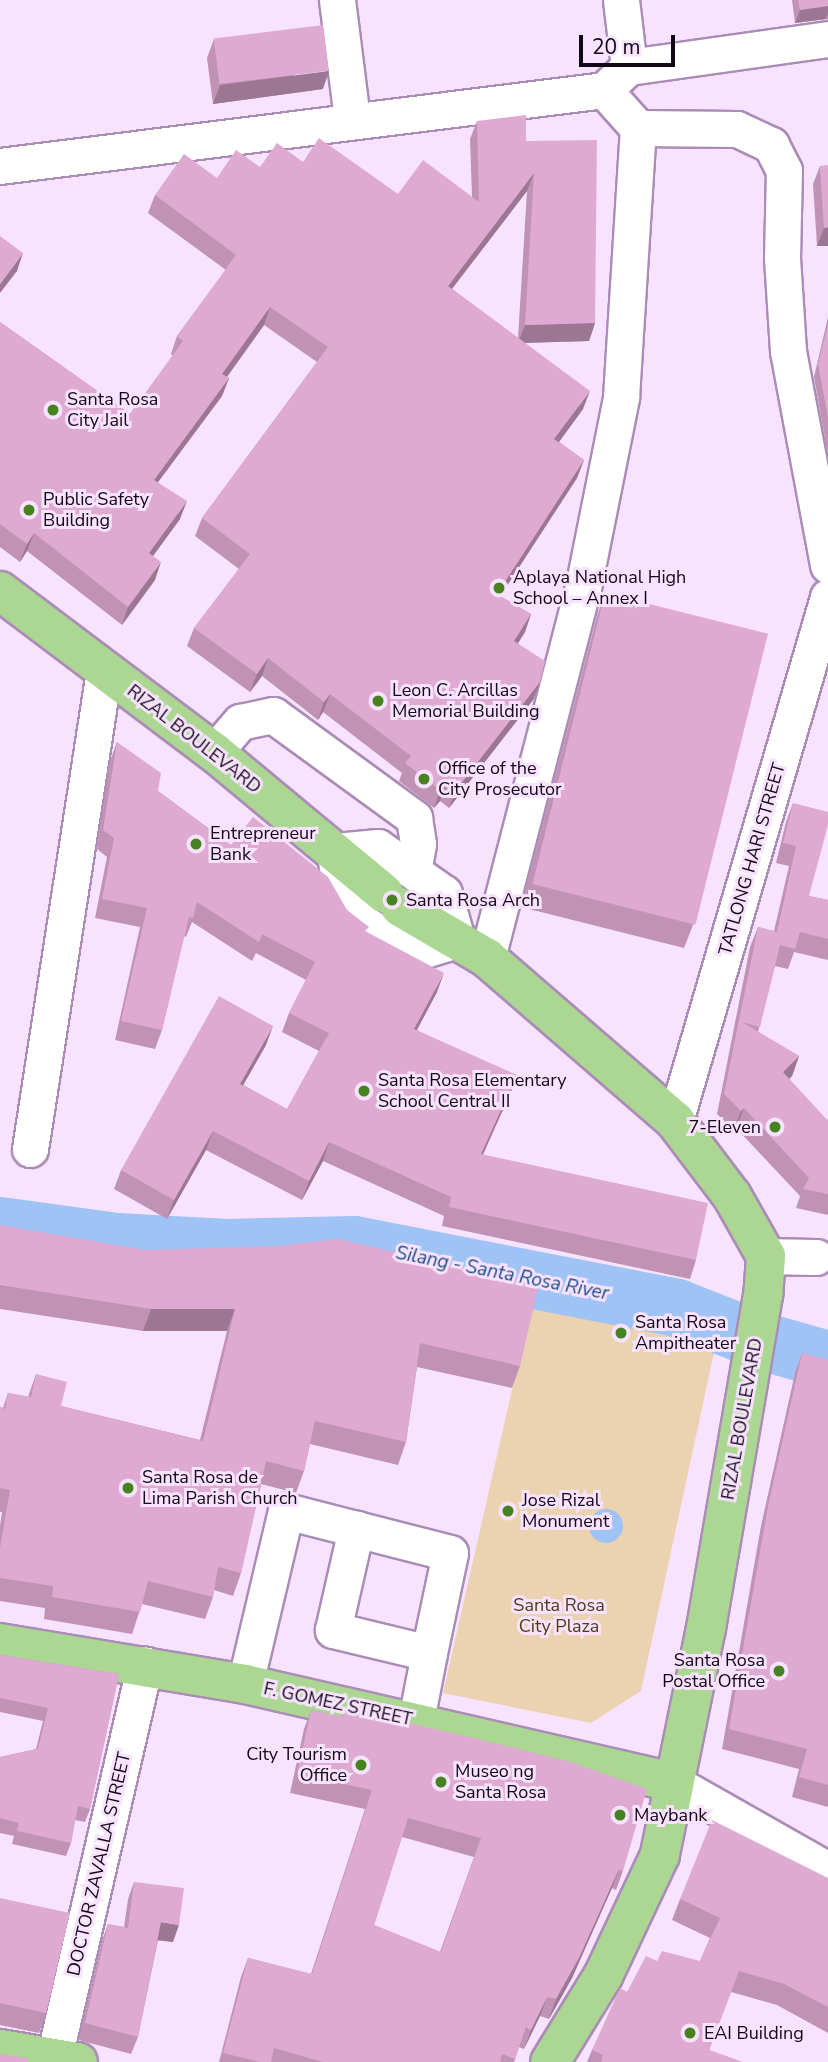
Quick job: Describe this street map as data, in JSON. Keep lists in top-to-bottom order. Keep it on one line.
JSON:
{"streets":{"main road":["RIZAL BOULEVARD","F. GOMEZ STREET"],"street":["TATLONG HARI STREET","DOCTOR ZAVALLA STREET"]},"crossings":[["RIZAL BOULEVARD","TATLONG HARI STREET"],["RIZAL BOULEVARD","F. GOMEZ STREET"],["F. GOMEZ STREET","DOCTOR ZAVALLA STREET"]],"water":["Silang - Santa Rosa River"],"parks":["Santa Rosa City Plaza"],"places":["Santa Rosa City Jail","Public Safety Building","Aplaya National High School – Annex I","Leon C. Arcillas Memorial Building","Office of the City Prosecutor","Entrepreneur Bank","Santa Rosa Arch","Santa Rosa Elementary School Central II","7-Eleven","Santa Rosa Ampitheater","Santa Rosa de Lima Parish Church","Jose Rizal Monument","Santa Rosa Postal Office","City Tourism Office","Museo ng Santa Rosa","Maybank","EAI Building"],"scale_bar":"20 m"}
